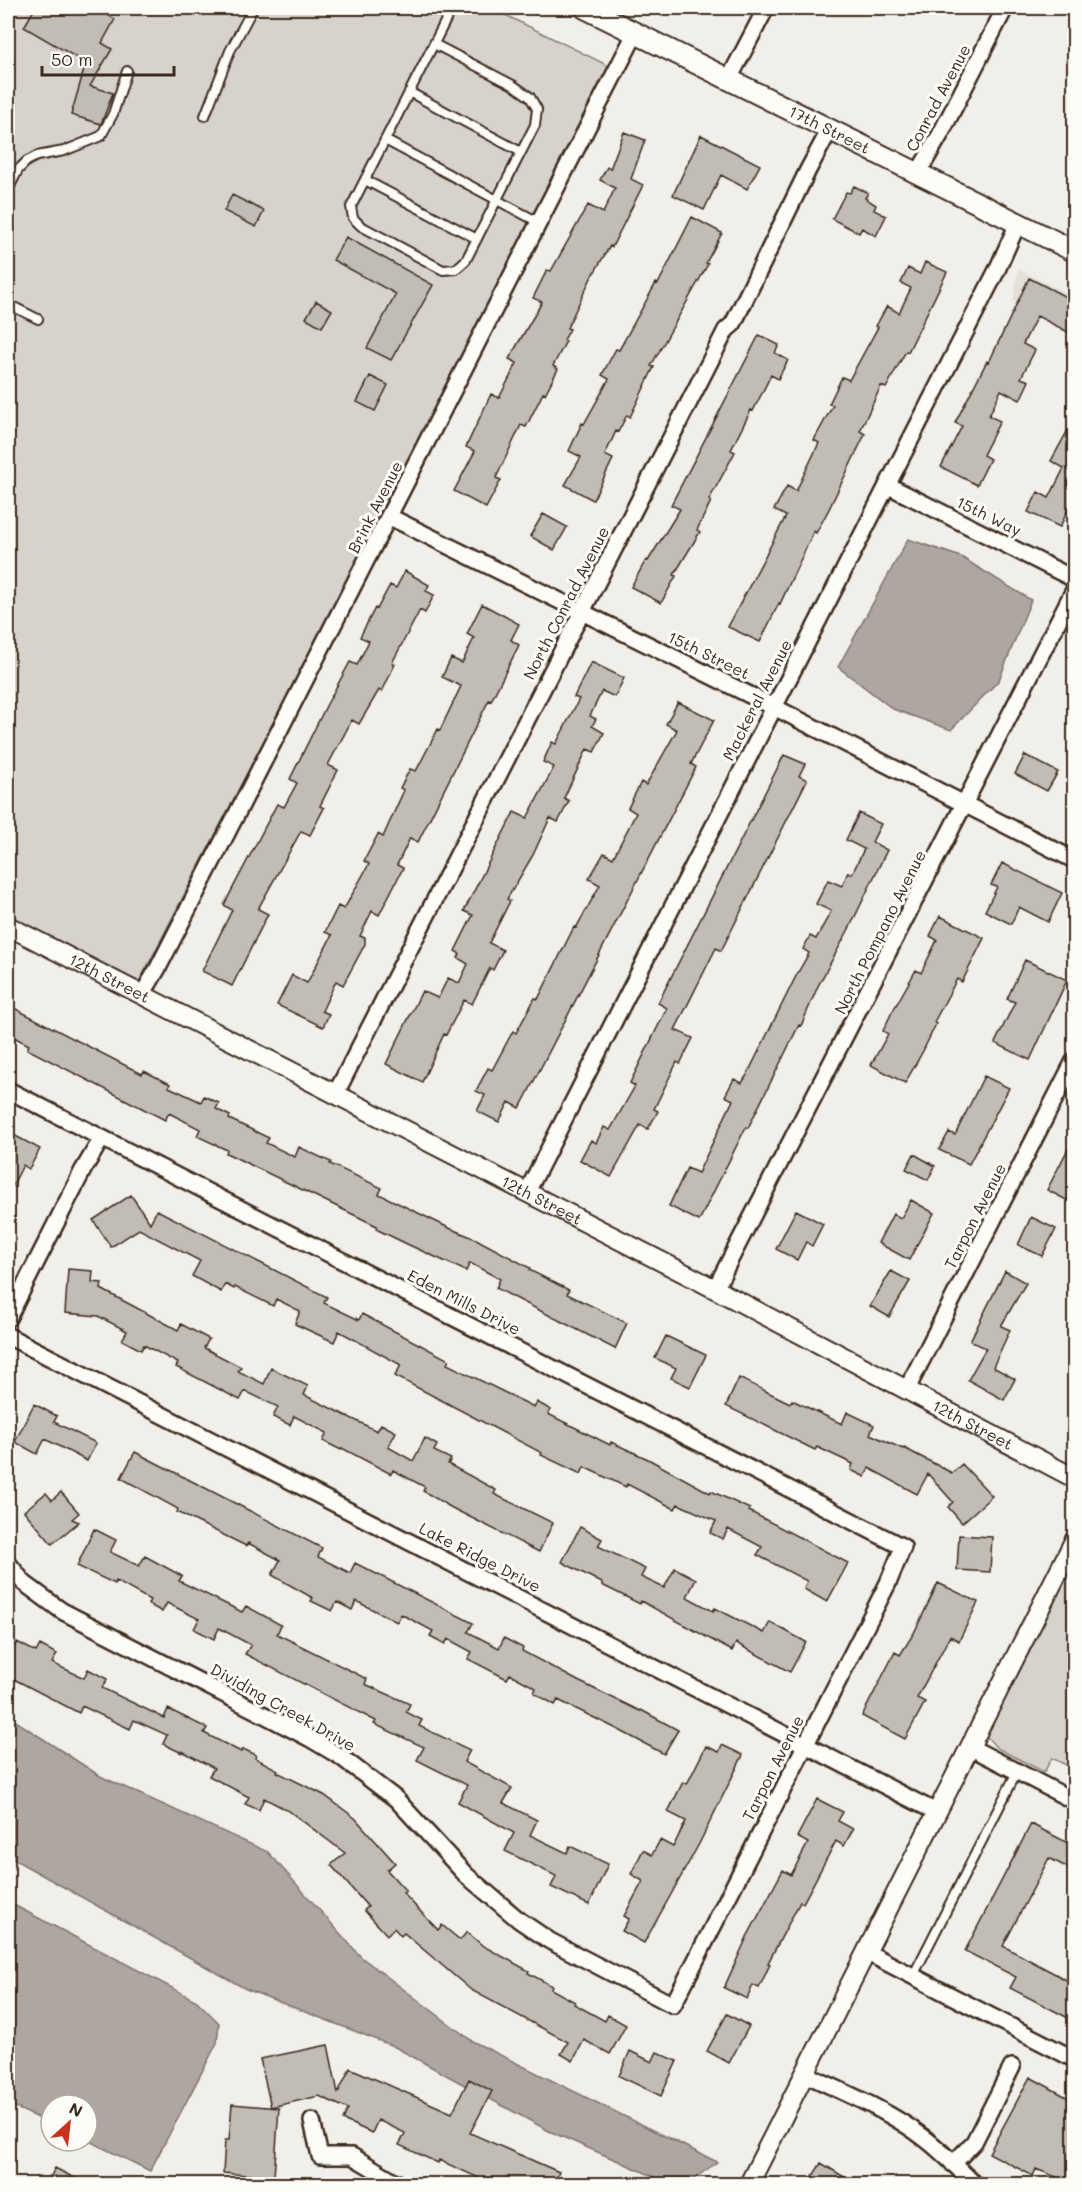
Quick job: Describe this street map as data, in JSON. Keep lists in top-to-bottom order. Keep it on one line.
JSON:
{"streets":{"main road":["17th Street"],"street":["Conrad Avenue","Brink Avenue","15th Way","North Conrad Avenue","15th Street","Mackeral Avenue","North Pompano Avenue","12th Street","Tarpon Avenue","Eden Mills Drive","Lake Ridge Drive","Dividing Creek Drive"]},"crossings":[["Conrad Avenue","17th Street"],["17th Street","Brink Avenue"],["17th Street","North Conrad Avenue"],["17th Street","Mackeral Avenue"],["Brink Avenue","15th Street"],["Brink Avenue","12th Street"],["15th Way","Mackeral Avenue"],["North Conrad Avenue","15th Street"],["North Conrad Avenue","12th Street"],["15th Street","Mackeral Avenue"],["15th Street","North Pompano Avenue"],["Mackeral Avenue","12th Street"],["North Pompano Avenue","12th Street"],["12th Street","Tarpon Avenue"],["Tarpon Avenue","Eden Mills Drive"],["Tarpon Avenue","Lake Ridge Drive"],["Tarpon Avenue","Dividing Creek Drive"]],"scale_bar":"50 m","north":"top right"}
